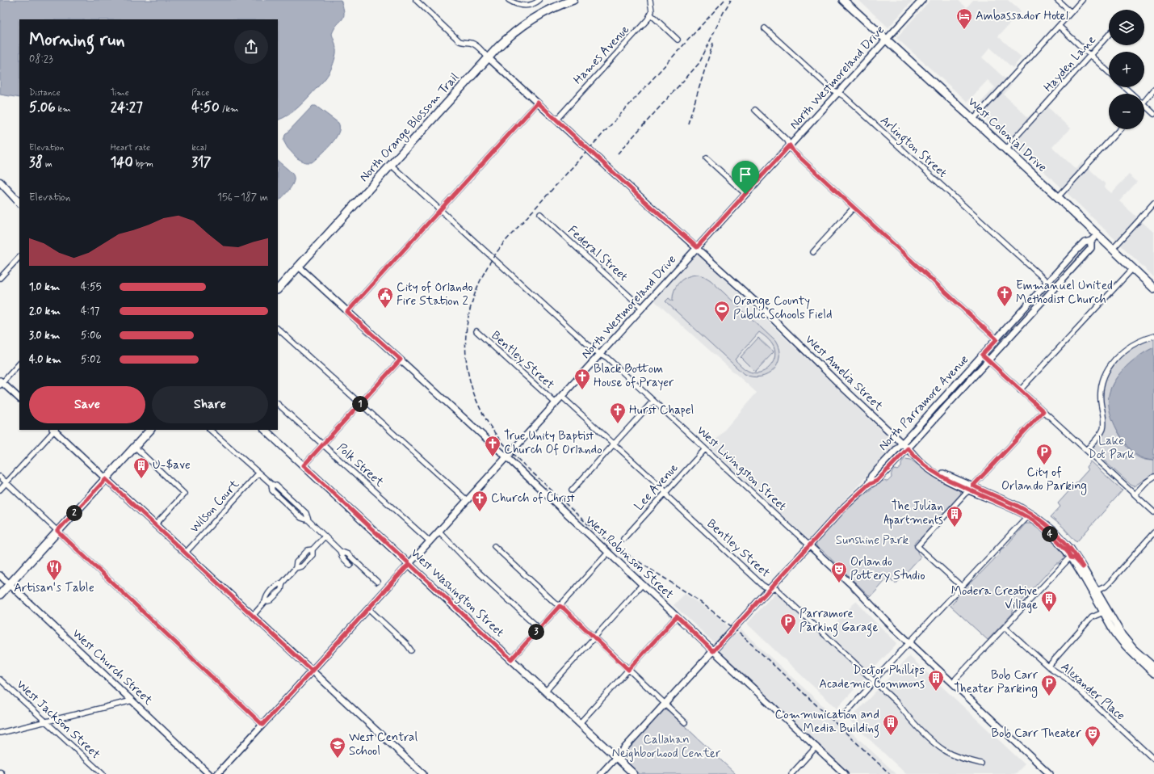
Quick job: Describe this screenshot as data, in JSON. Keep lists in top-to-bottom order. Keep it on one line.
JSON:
{"streets":{"main road":["North Orange Blossom Trail","West Colonial Drive","West Washington Street"],"street":["Hames Avenue","Hayden Lane","North Westmoreland Drive","Arlington Street","Federal Street","Bentley Street","West Amelia Street","North Parramore Avenue","Polk Street","West Livingston Street","Lee Avenue","Wilson Court","West Robinson Street","West Church Street","Alexander Place","West Jackson Street"]},"crossings":[["Hames Avenue","West Amelia Street"],["Hayden Lane","West Colonial Drive"],["North Westmoreland Drive","West Colonial Drive"],["North Westmoreland Drive","Arlington Street"],["North Westmoreland Drive","Federal Street"],["North Westmoreland Drive","Bentley Street"],["North Westmoreland Drive","West Amelia Street"],["North Westmoreland Drive","Polk Street"],["North Westmoreland Drive","West Livingston Street"],["North Westmoreland Drive","West Robinson Street"],["North Westmoreland Drive","West Washington Street"],["North Orange Blossom Trail","West Amelia Street"],["North Orange Blossom Trail","West Robinson Street"],["West Colonial Drive","North Parramore Avenue"],["Arlington Street","North Parramore Avenue"],["Bentley Street","North Parramore Avenue"],["Bentley Street","Lee Avenue"],["West Amelia Street","North Parramore Avenue"],["North Parramore Avenue","West Livingston Street"],["North Parramore Avenue","West Robinson Street"],["North Parramore Avenue","West Washington Street"],["West Livingston Street","Lee Avenue"]],"parks":["Lake Dot Park","Sunshine Park","Callahan Neighborhood Center"],"places":{"hotel":["Ambassador Hotel"],"church":["Emmanuel United Methodist Church","Black Bottom House of Prayer","Hurst Chapel","True Unity Baptist Church Of Orlando","Church of Christ"],"public building":["City of Orlando Fire Station 2"],"sports":["Orange County Public Schools Field"],"parking":["City of Orlando Parking","Parramore Parking Garage","Bob Carr Theater Parking"],"building":["U-$ave","The Julian Apartments","Modera Creative Village","Doctor Phillips Academic Commons","Communication and Media Building"],"restaurant":["Artisan's Table"],"theatre":["Orlando Pottery Studio","Bob Carr Theater"],"school or university":["West Central School"]},"page":{"map_buttons":["+","−"],"heading":["Morning run","08:23"],"stats":[["Distance","5.06 km"],["Time","24:27"],["Pace","4:50 /km"],["Elevation","38 m"],["Heart rate","140 bpm"],["kcal","317"]],"chart":["Elevation","156–187 m"],"list":[{"name":"1.0 km","note":"4:55"},{"name":"2.0 km","note":"4:17"},{"name":"3.0 km","note":"5:06"},{"name":"4.0 km","note":"5:02"}],"buttons":["Save","Share"],"pins":["1","2","4","3"]}}
